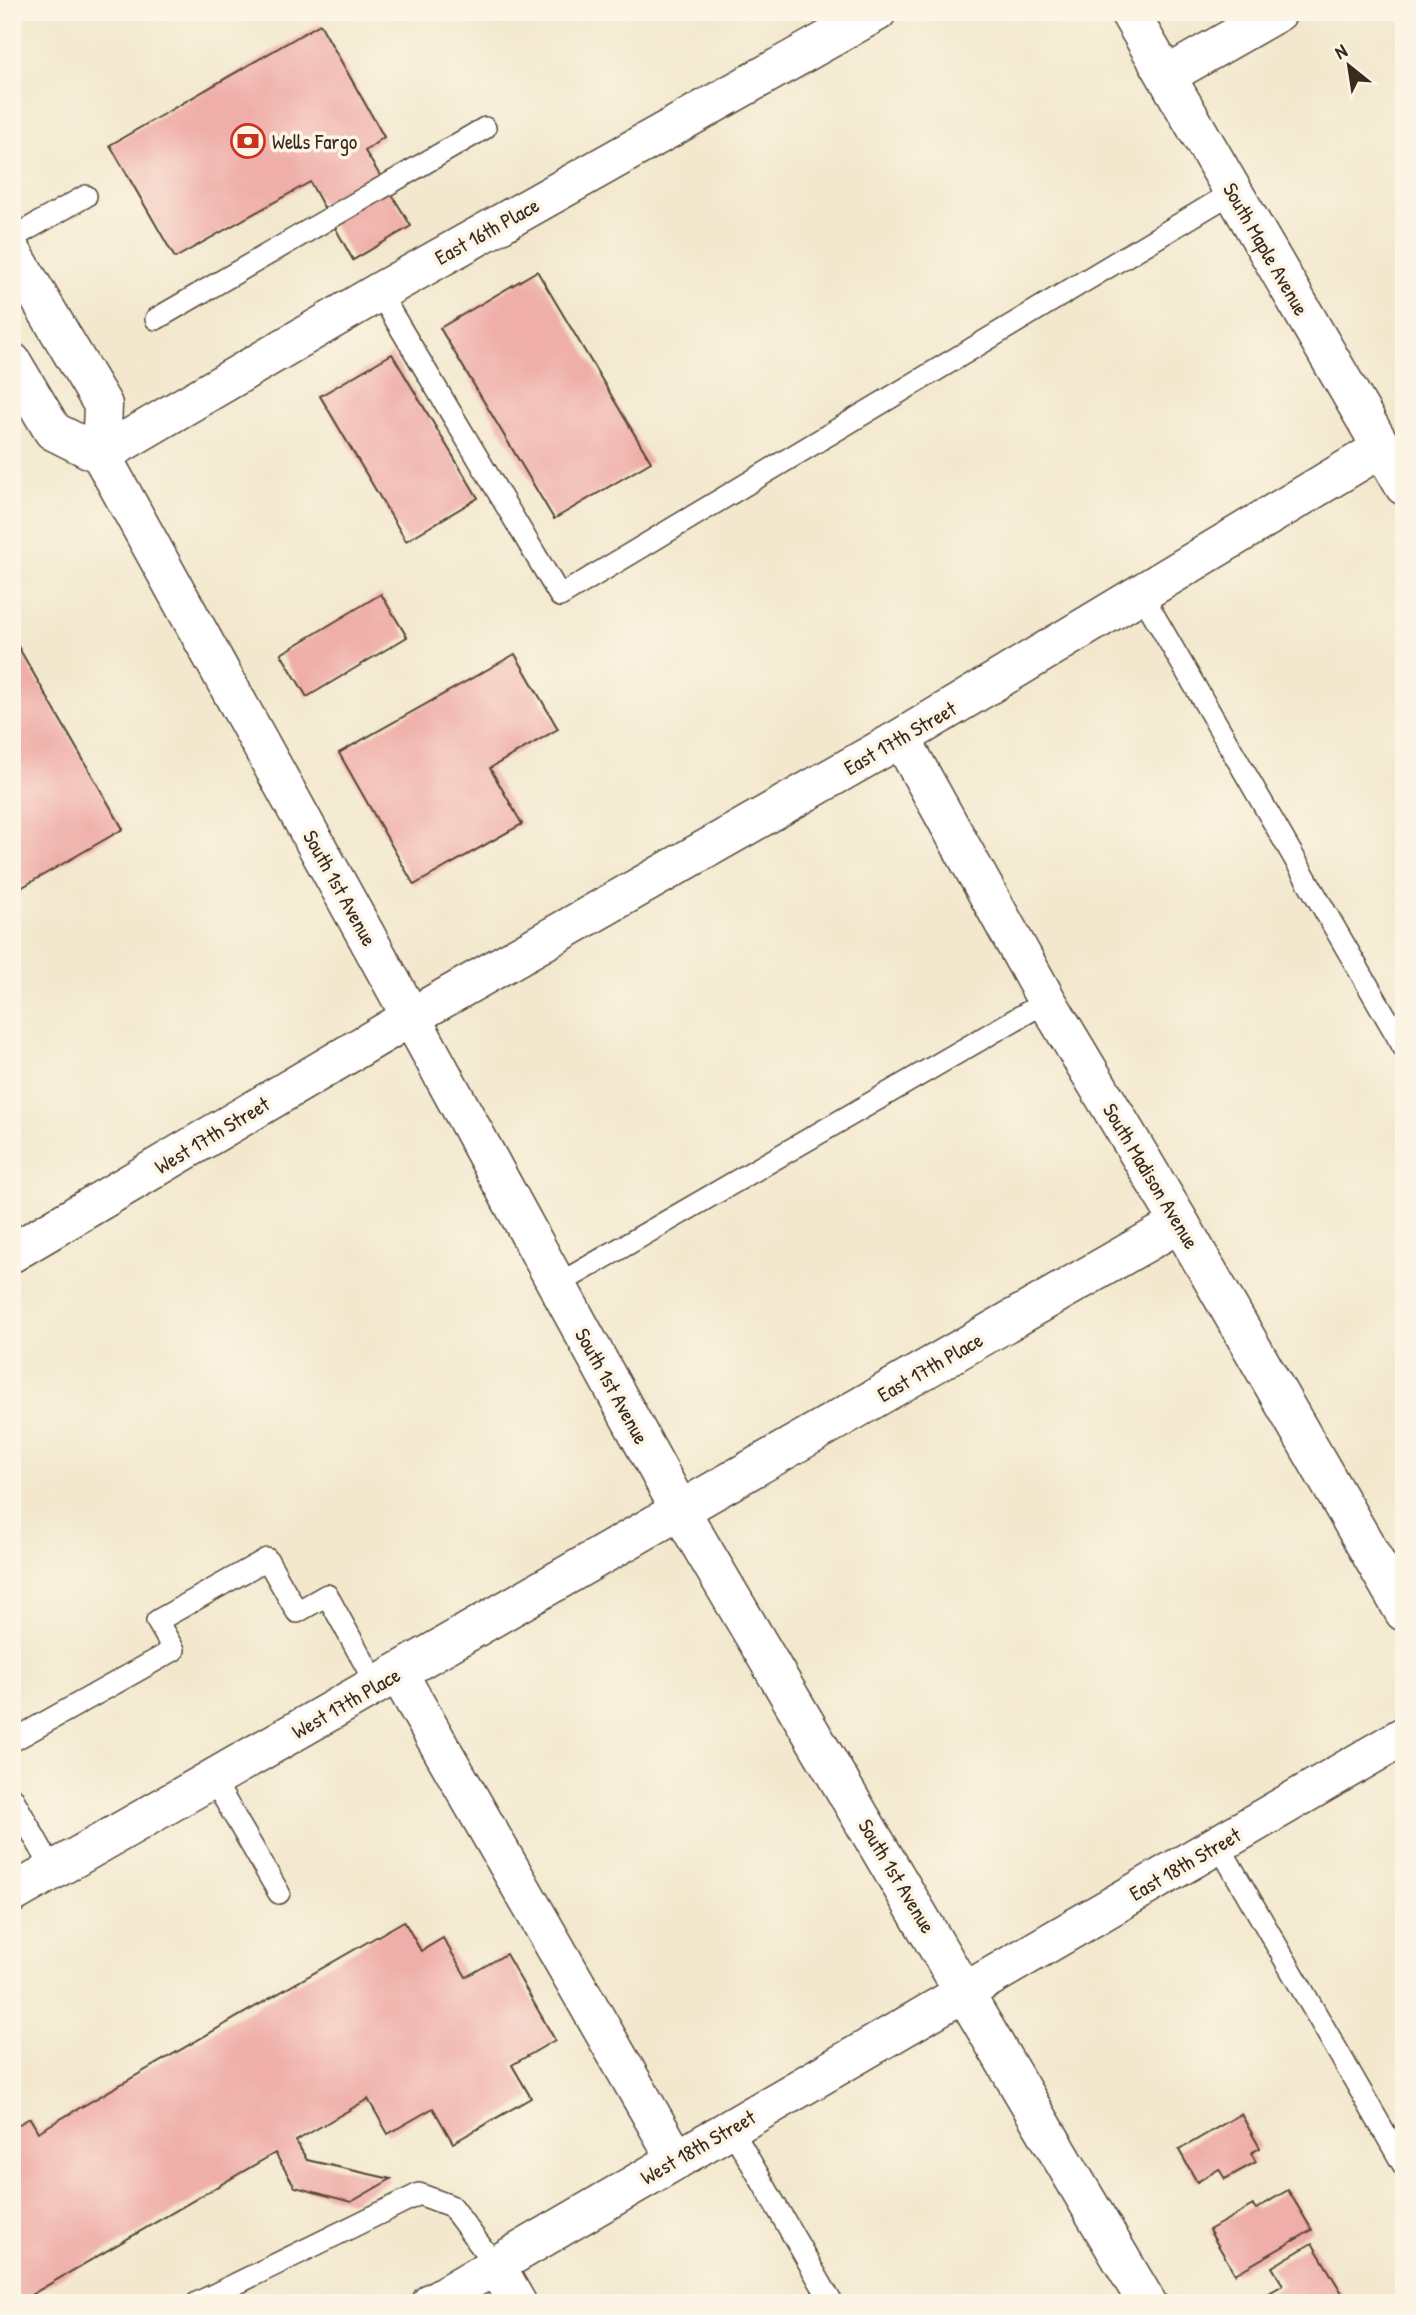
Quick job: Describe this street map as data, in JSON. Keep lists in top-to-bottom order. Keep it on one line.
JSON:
{"streets":{"street":["East 16th Place","South Maple Avenue","East 17th Street","South 1st Avenue","West 17th Street","South Madison Avenue","East 17th Place","West 17th Place","East 18th Street","West 18th Street"]},"crossings":[["East 16th Place","South 1st Avenue"],["South Maple Avenue","East 17th Street"],["East 17th Street","South 1st Avenue"],["East 17th Street","West 17th Street"],["East 17th Street","South Madison Avenue"],["South 1st Avenue","West 17th Street"],["South 1st Avenue","East 17th Place"],["South 1st Avenue","West 17th Place"],["South 1st Avenue","East 18th Street"],["South 1st Avenue","West 18th Street"],["South Madison Avenue","East 17th Place"],["East 17th Place","West 17th Place"],["East 18th Street","West 18th Street"]],"places":{"bank":["Wells Fargo"]},"north":"top left"}
